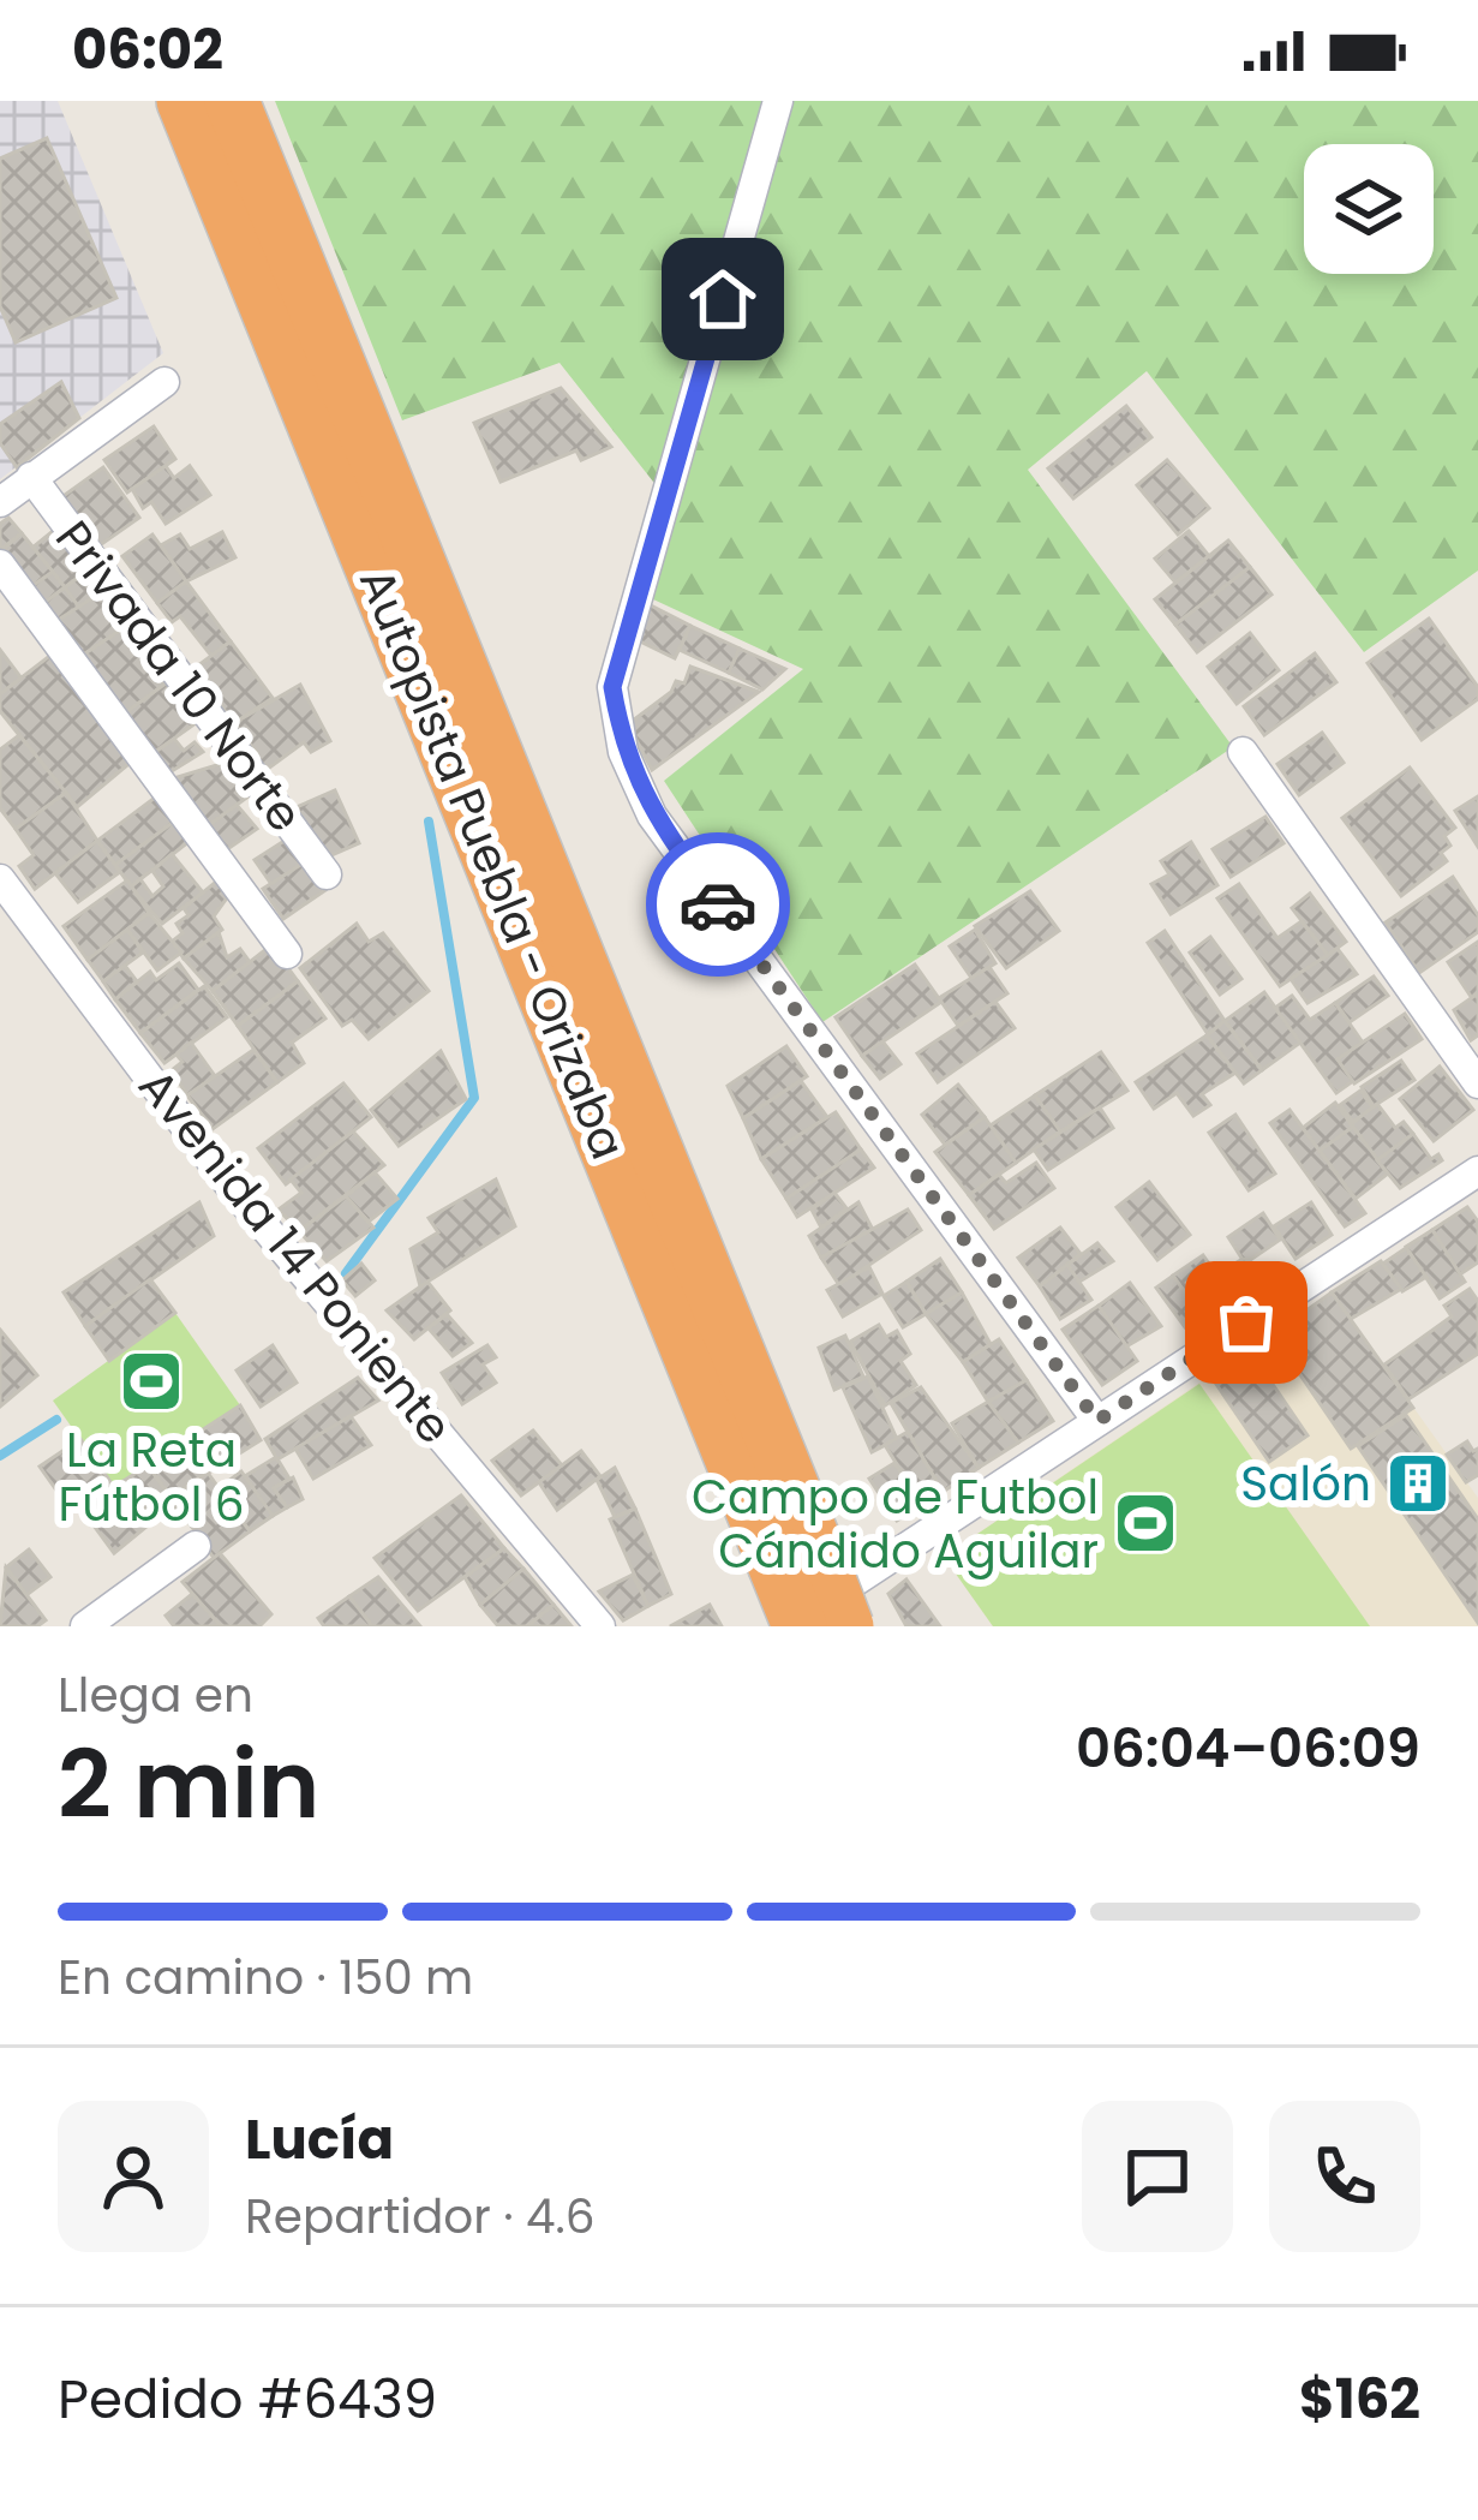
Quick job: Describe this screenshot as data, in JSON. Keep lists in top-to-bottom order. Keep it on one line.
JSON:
{"streets":{"highway":["Autopista Puebla - Orizaba"],"street":["Privada 10 Norte","Avenida 14 Poniente"]},"places":{"sports":["La Reta Fútbol 6","Campo de Futbol Cándido Aguilar"],"building":["Salón"]},"page":{"status":"06:02","heading":["2 min","Llega en","06:04–06:09"],"panel":["Lucía","Repartidor · 4.6","Pedido #6439","$162"],"bar":"En camino · 150 m"}}
